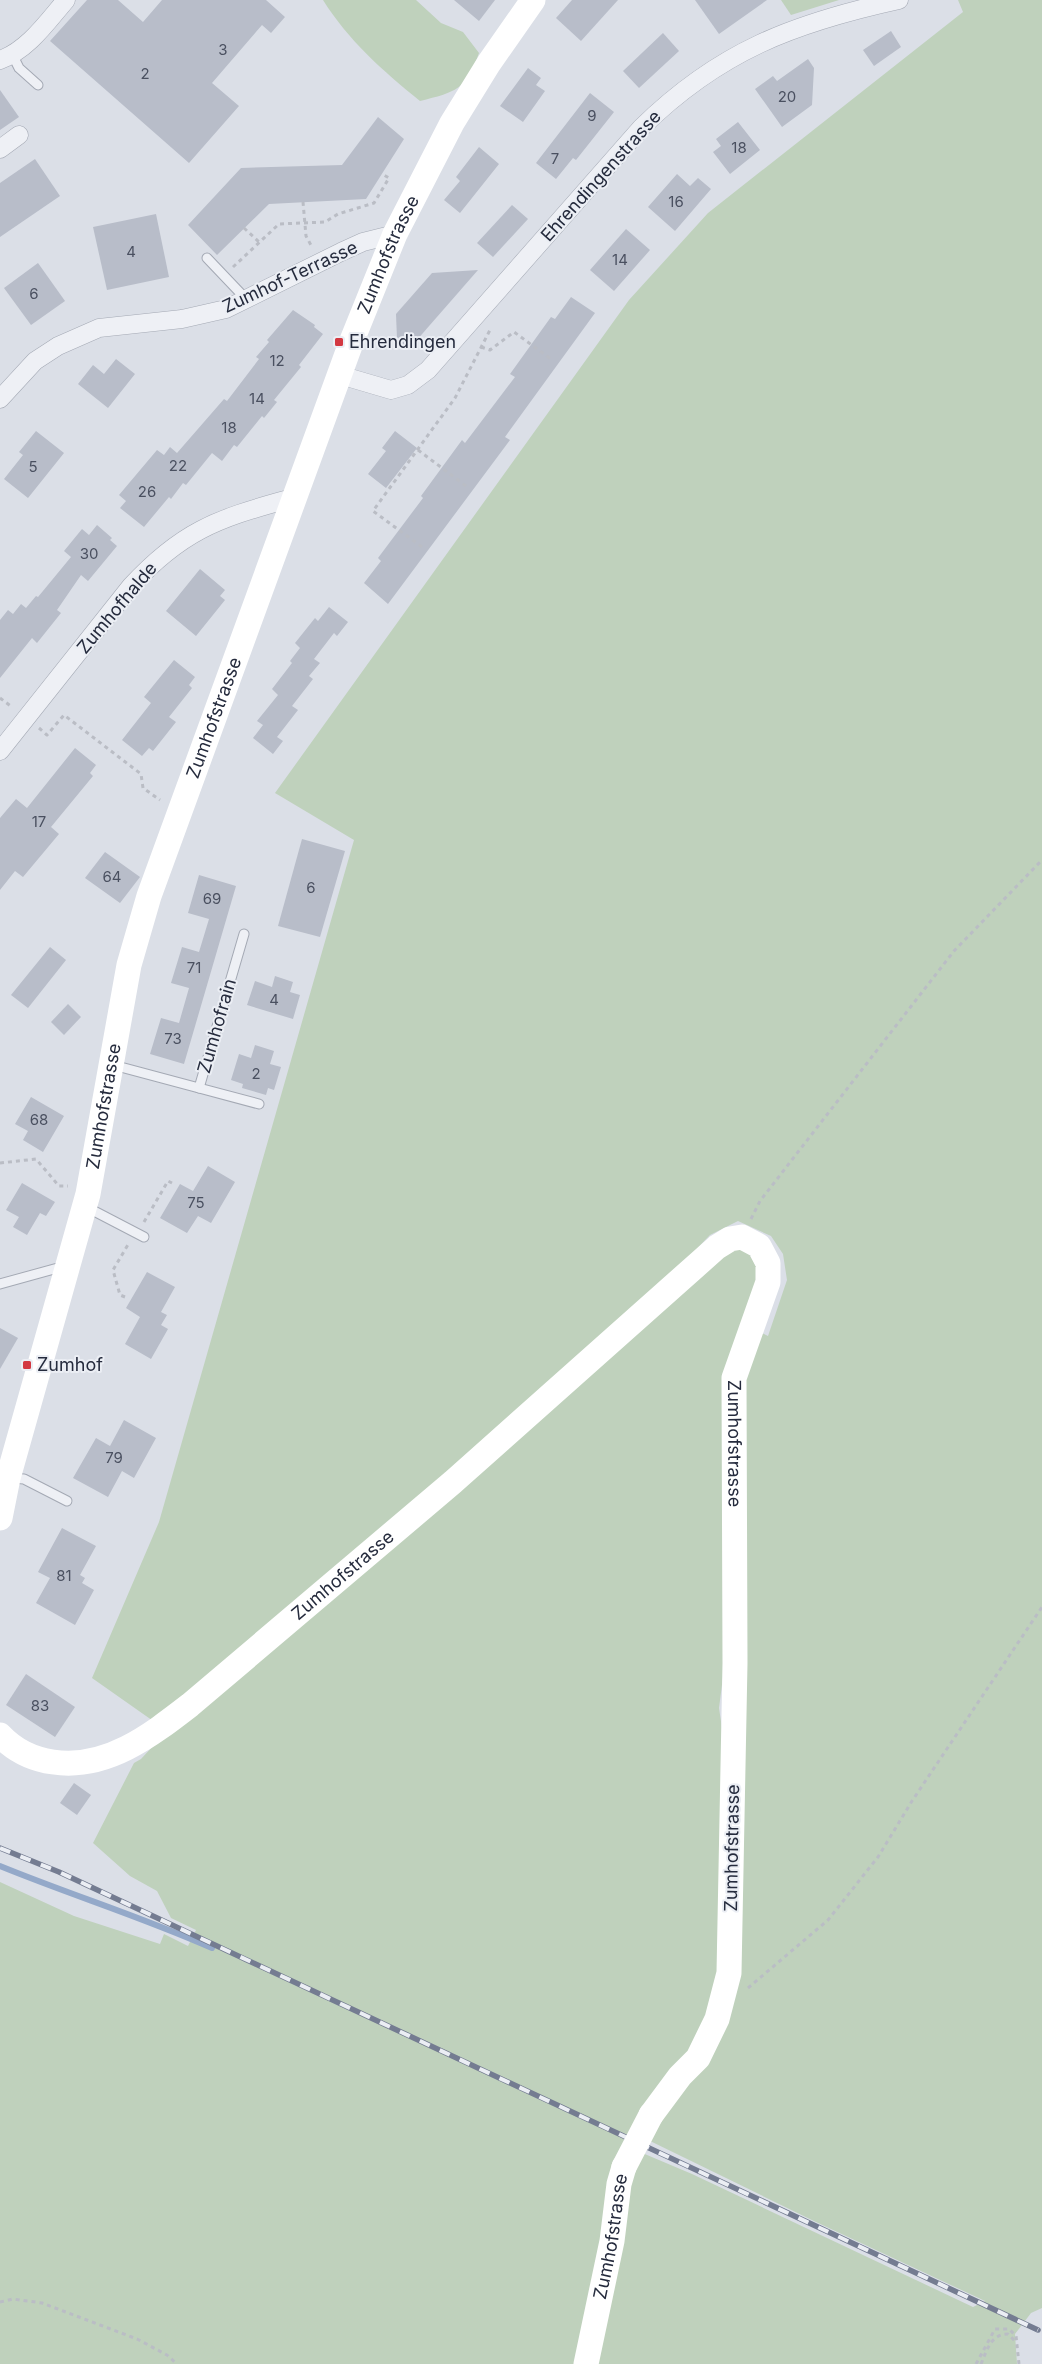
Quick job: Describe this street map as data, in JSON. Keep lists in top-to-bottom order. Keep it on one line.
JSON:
{"streets":{"street":["Ehrendingenstrasse","Zumhofstrasse","Zumhof-Terrasse","Zumhofhalde"],"lane":["Zumhofrain"]},"crossings":[["Ehrendingenstrasse","Zumhofstrasse"],["Zumhofstrasse","Zumhof-Terrasse"],["Zumhofstrasse","Zumhofhalde"],["Zumhofstrasse","Zumhofrain"]],"places":{"transit":["Ehrendingen","Zumhof"]},"house_numbers":["3","2","20","9","18","7","16","4","14","6","12","14","18","22","5","26","30","17","64","6","69","71","4","73","2","68","75","79","81","83"]}
